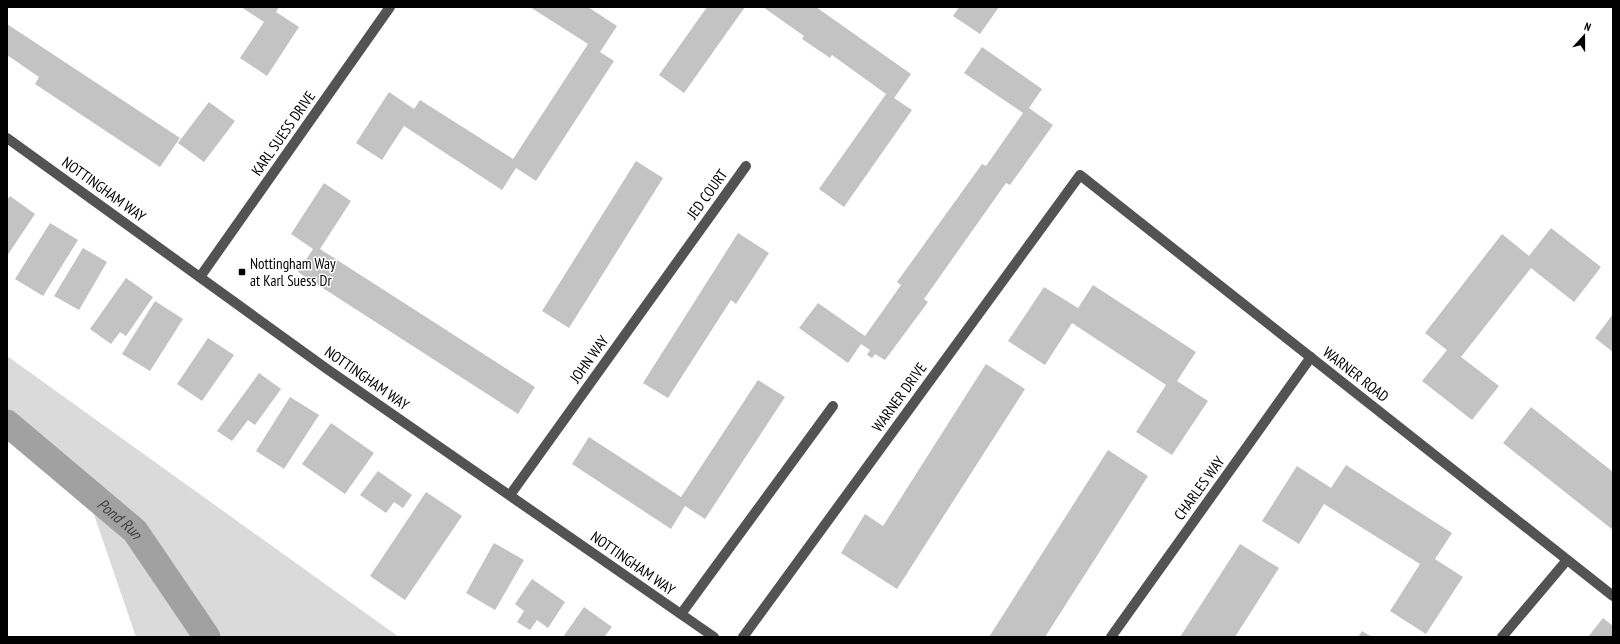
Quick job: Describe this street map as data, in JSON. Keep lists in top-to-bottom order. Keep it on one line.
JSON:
{"streets":{"street":["KARL SUESS DRIVE","NOTTINGHAM WAY","JED COURT","JOHN WAY","WARNER ROAD","WARNER DRIVE","CHARLES WAY"]},"crossings":[["KARL SUESS DRIVE","NOTTINGHAM WAY"],["NOTTINGHAM WAY","JOHN WAY"],["JED COURT","JOHN WAY"],["WARNER ROAD","WARNER DRIVE"],["WARNER ROAD","CHARLES WAY"]],"water":["Pond Run"],"places":{"transit":["Nottingham Way at Karl Suess Dr"]},"north":"top"}
